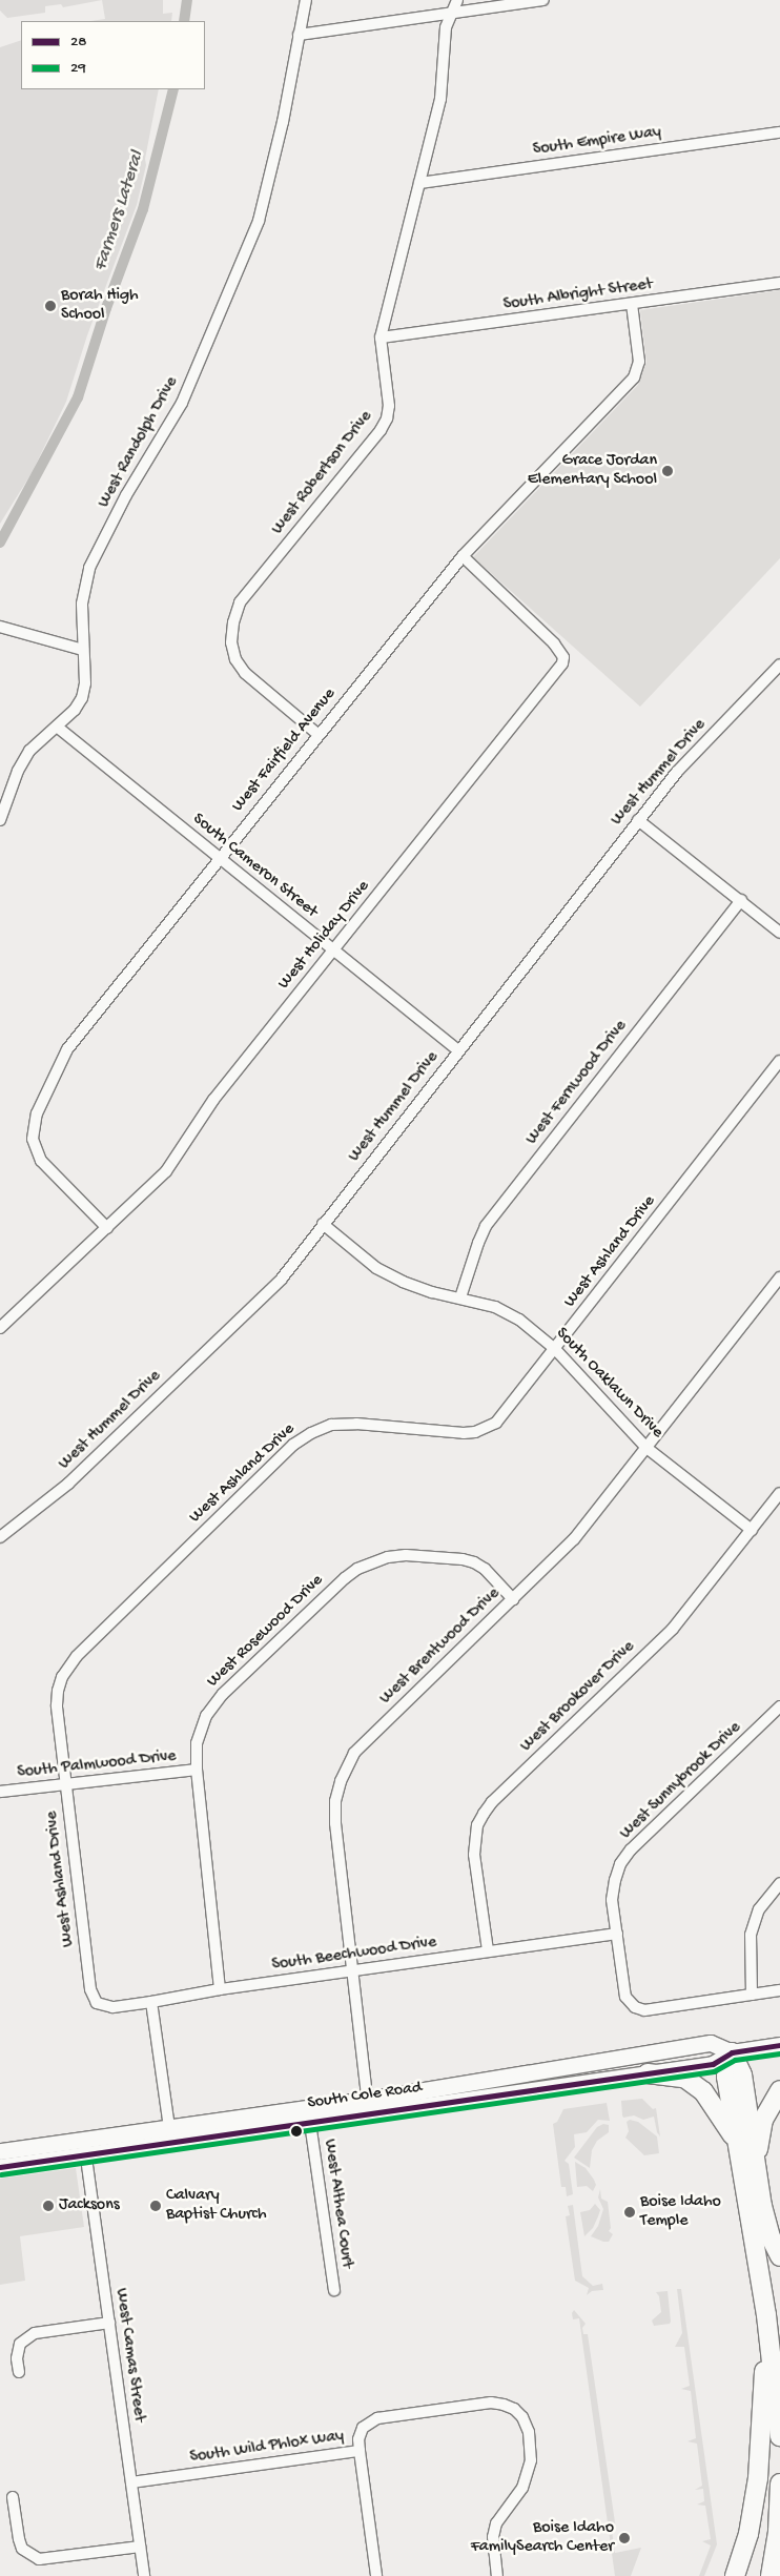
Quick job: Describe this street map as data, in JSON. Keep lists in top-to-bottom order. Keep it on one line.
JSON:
{"streets":{"main road":["South Cole Road"],"street":["South Empire Way","South Albright Street","West Randolph Drive","West Robertson Drive","West Fairfield Avenue","West Hummel Drive","South Cameron Street","West Holiday Drive","West Fernwood Drive","West Ashland Drive","South Oaklawn Drive","West Rosewood Drive","West Brentwood Drive","West Brookover Drive","South Palmwood Drive","West Sunnybrook Drive","South Beechwood Drive","West Althea Court","West Camas Street","South Wild Phlox Way"]},"crossings":[["South Empire Way","West Robertson Drive"],["South Albright Street","West Robertson Drive"],["South Albright Street","West Fairfield Avenue"],["West Randolph Drive","South Cameron Street"],["West Robertson Drive","West Fairfield Avenue"],["West Fairfield Avenue","South Cameron Street"],["West Fairfield Avenue","West Holiday Drive"],["West Hummel Drive","South Cameron Street"],["West Hummel Drive","South Oaklawn Drive"],["South Cameron Street","West Holiday Drive"],["West Fernwood Drive","South Oaklawn Drive"],["West Ashland Drive","South Oaklawn Drive"],["West Ashland Drive","South Palmwood Drive"],["West Ashland Drive","South Beechwood Drive"],["South Oaklawn Drive","West Brentwood Drive"],["South Oaklawn Drive","West Brookover Drive"],["West Rosewood Drive","West Brentwood Drive"],["West Rosewood Drive","South Palmwood Drive"],["West Rosewood Drive","South Beechwood Drive"],["West Brentwood Drive","South Beechwood Drive"],["West Brentwood Drive","South Cole Road"],["West Brookover Drive","South Beechwood Drive"],["West Sunnybrook Drive","South Beechwood Drive"],["South Cole Road","West Althea Court"],["South Cole Road","West Camas Street"],["West Camas Street","South Wild Phlox Way"]],"water":["Farmers Lateral"],"places":["Borah High School","Grace Jordan Elementary School","Jacksons","Calvary Baptist Church","Boise Idaho Temple","Boise Idaho FamilySearch Center"],"lines":["transit line 28","transit line 29"],"legend":["28","29"]}
